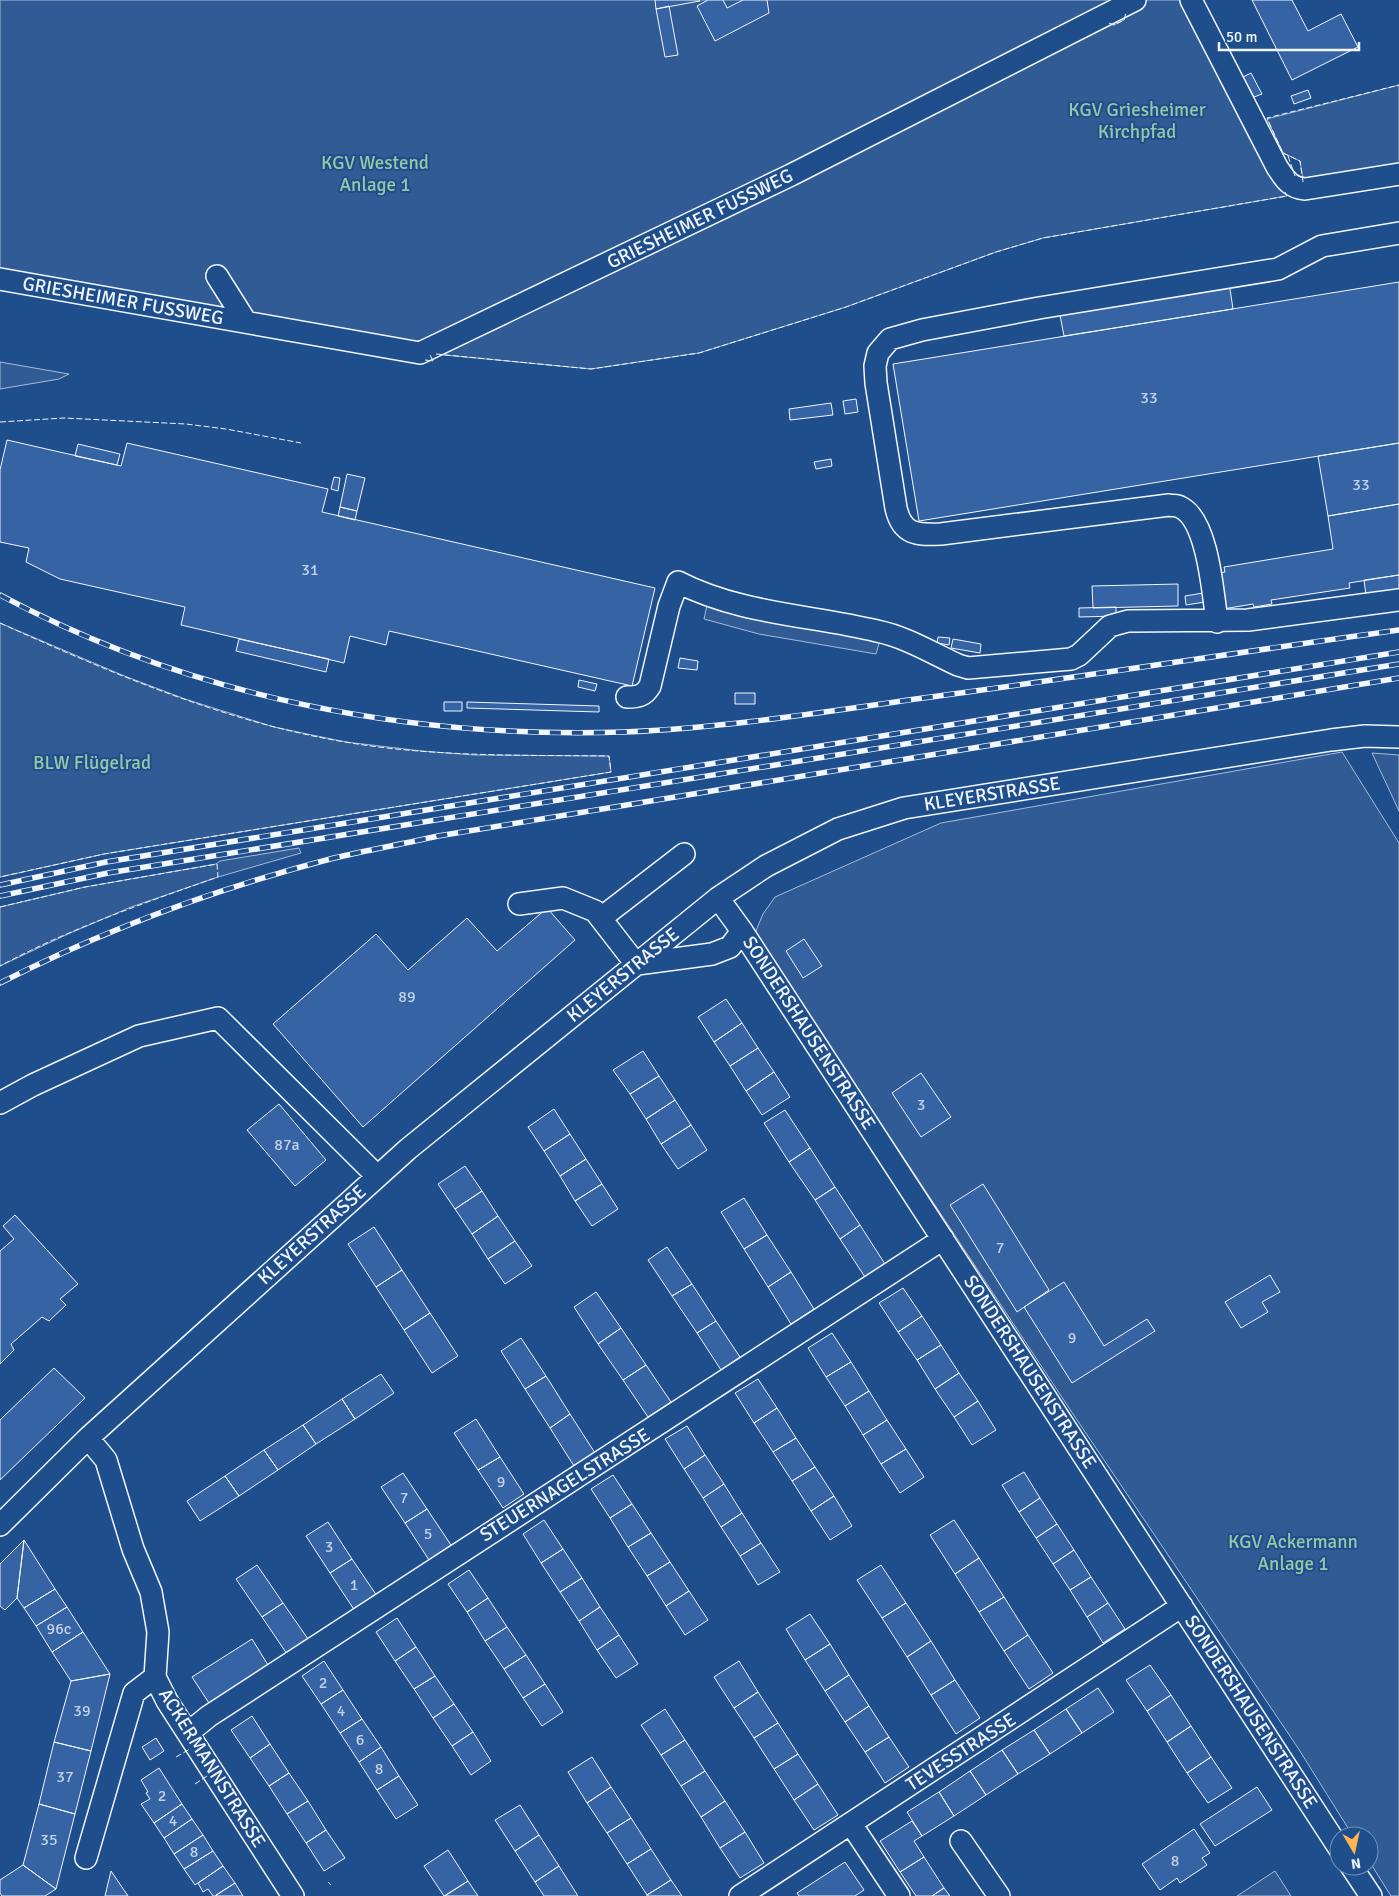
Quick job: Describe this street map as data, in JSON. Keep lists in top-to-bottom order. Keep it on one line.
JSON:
{"streets":{"street":["GRIESHEIMER FUSSWEG","KLEYERSTRASSE","SONDERSHAUSENSTRASSE","STEUERNAGELSTRASSE","TEVESSTRASSE","ACKERMANNSTRASSE"]},"crossings":[["KLEYERSTRASSE","SONDERSHAUSENSTRASSE"],["KLEYERSTRASSE","ACKERMANNSTRASSE"],["SONDERSHAUSENSTRASSE","STEUERNAGELSTRASSE"],["SONDERSHAUSENSTRASSE","TEVESSTRASSE"],["STEUERNAGELSTRASSE","ACKERMANNSTRASSE"]],"parks":["KGV Griesheimer Kirchpfad","KGV Westend Anlage 1","BLW Flügelrad","KGV Ackermann Anlage 1"],"house_numbers":["33","33","31","89","3","87a","7","9","9","7","5","3","1","96c","2","39","4","6","8","37","2","4","35","8","8"],"scale_bar":"50 m","north":"bottom"}
